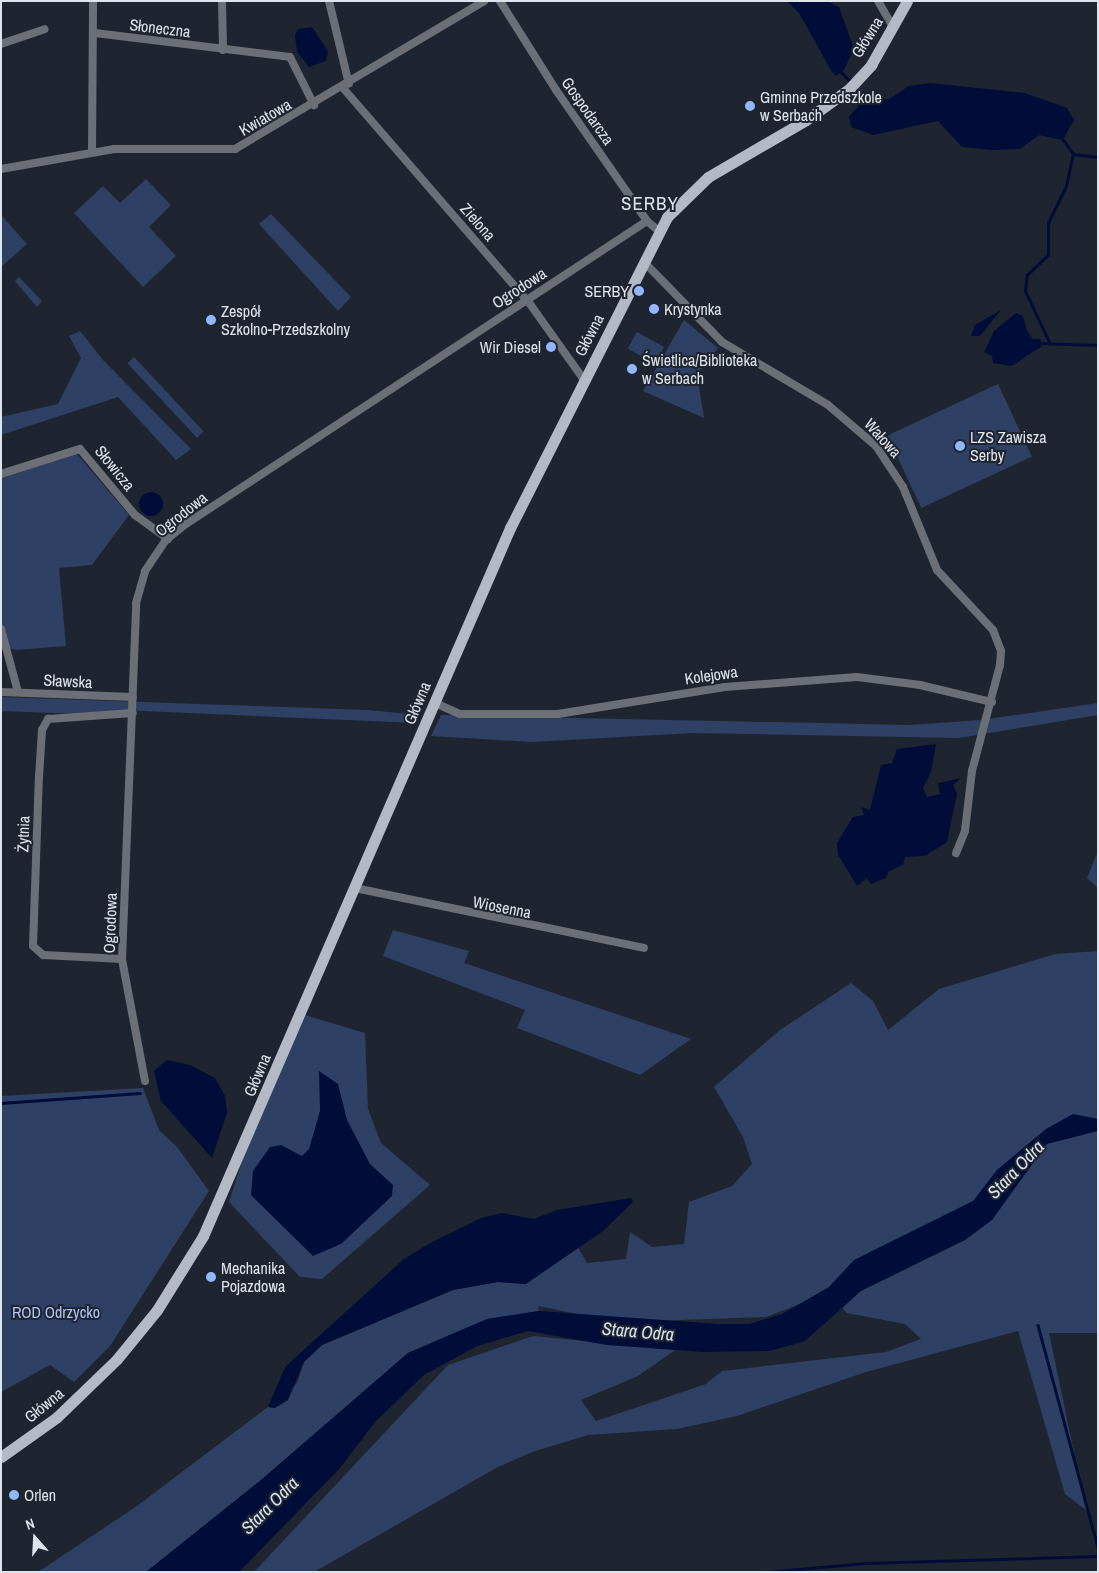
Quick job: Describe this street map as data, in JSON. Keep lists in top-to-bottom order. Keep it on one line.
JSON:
{"streets":{"main road":["Główna"],"street":["Słoneczna","Gospodarcza","Kwiatowa","Zielona","Ogrodowa","Wałowa","Słowicza","Kolejowa","Sławska","Żytnia","Wiosenna"]},"crossings":[["Słoneczna","Kwiatowa"],["Główna","Gospodarcza"],["Główna","Zielona"],["Główna","Wałowa"],["Główna","Kolejowa"],["Główna","Wiosenna"],["Gospodarcza","Ogrodowa"],["Kwiatowa","Zielona"],["Zielona","Ogrodowa"],["Ogrodowa","Słowicza"],["Ogrodowa","Sławska"],["Ogrodowa","Żytnia"],["Wałowa","Kolejowa"]],"districts":["SERBY"],"water":["Stara Odra"],"parks":["ROD Odrzycko"],"places":["Gminne Przedszkole w Serbach","SERBY","Krystynka","Zespół Szkolno-Przedszkolny","Wir Diesel","Świetlica/Biblioteka w Serbach","LZS Zawisza Serby","Mechanika Pojazdowa","Orlen"],"north":"top"}
